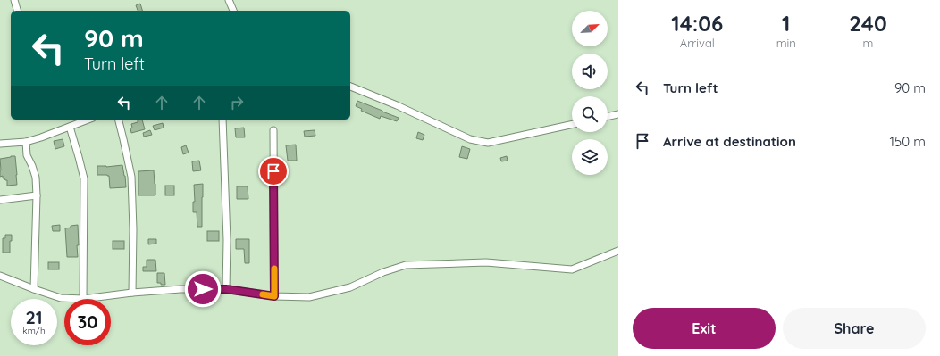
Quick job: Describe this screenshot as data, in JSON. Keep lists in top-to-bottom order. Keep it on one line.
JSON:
{"north":"top right","page":{"eta":["14:06","Arrival","1","min","240","m"],"turn":["90 m","Turn left"],"list":[{"name":"Turn left","value":"90 m"},{"name":"Arrive at destination","value":"150 m"}],"speed":"21 km/h","limit":"30","buttons":["Exit","Share"]}}
